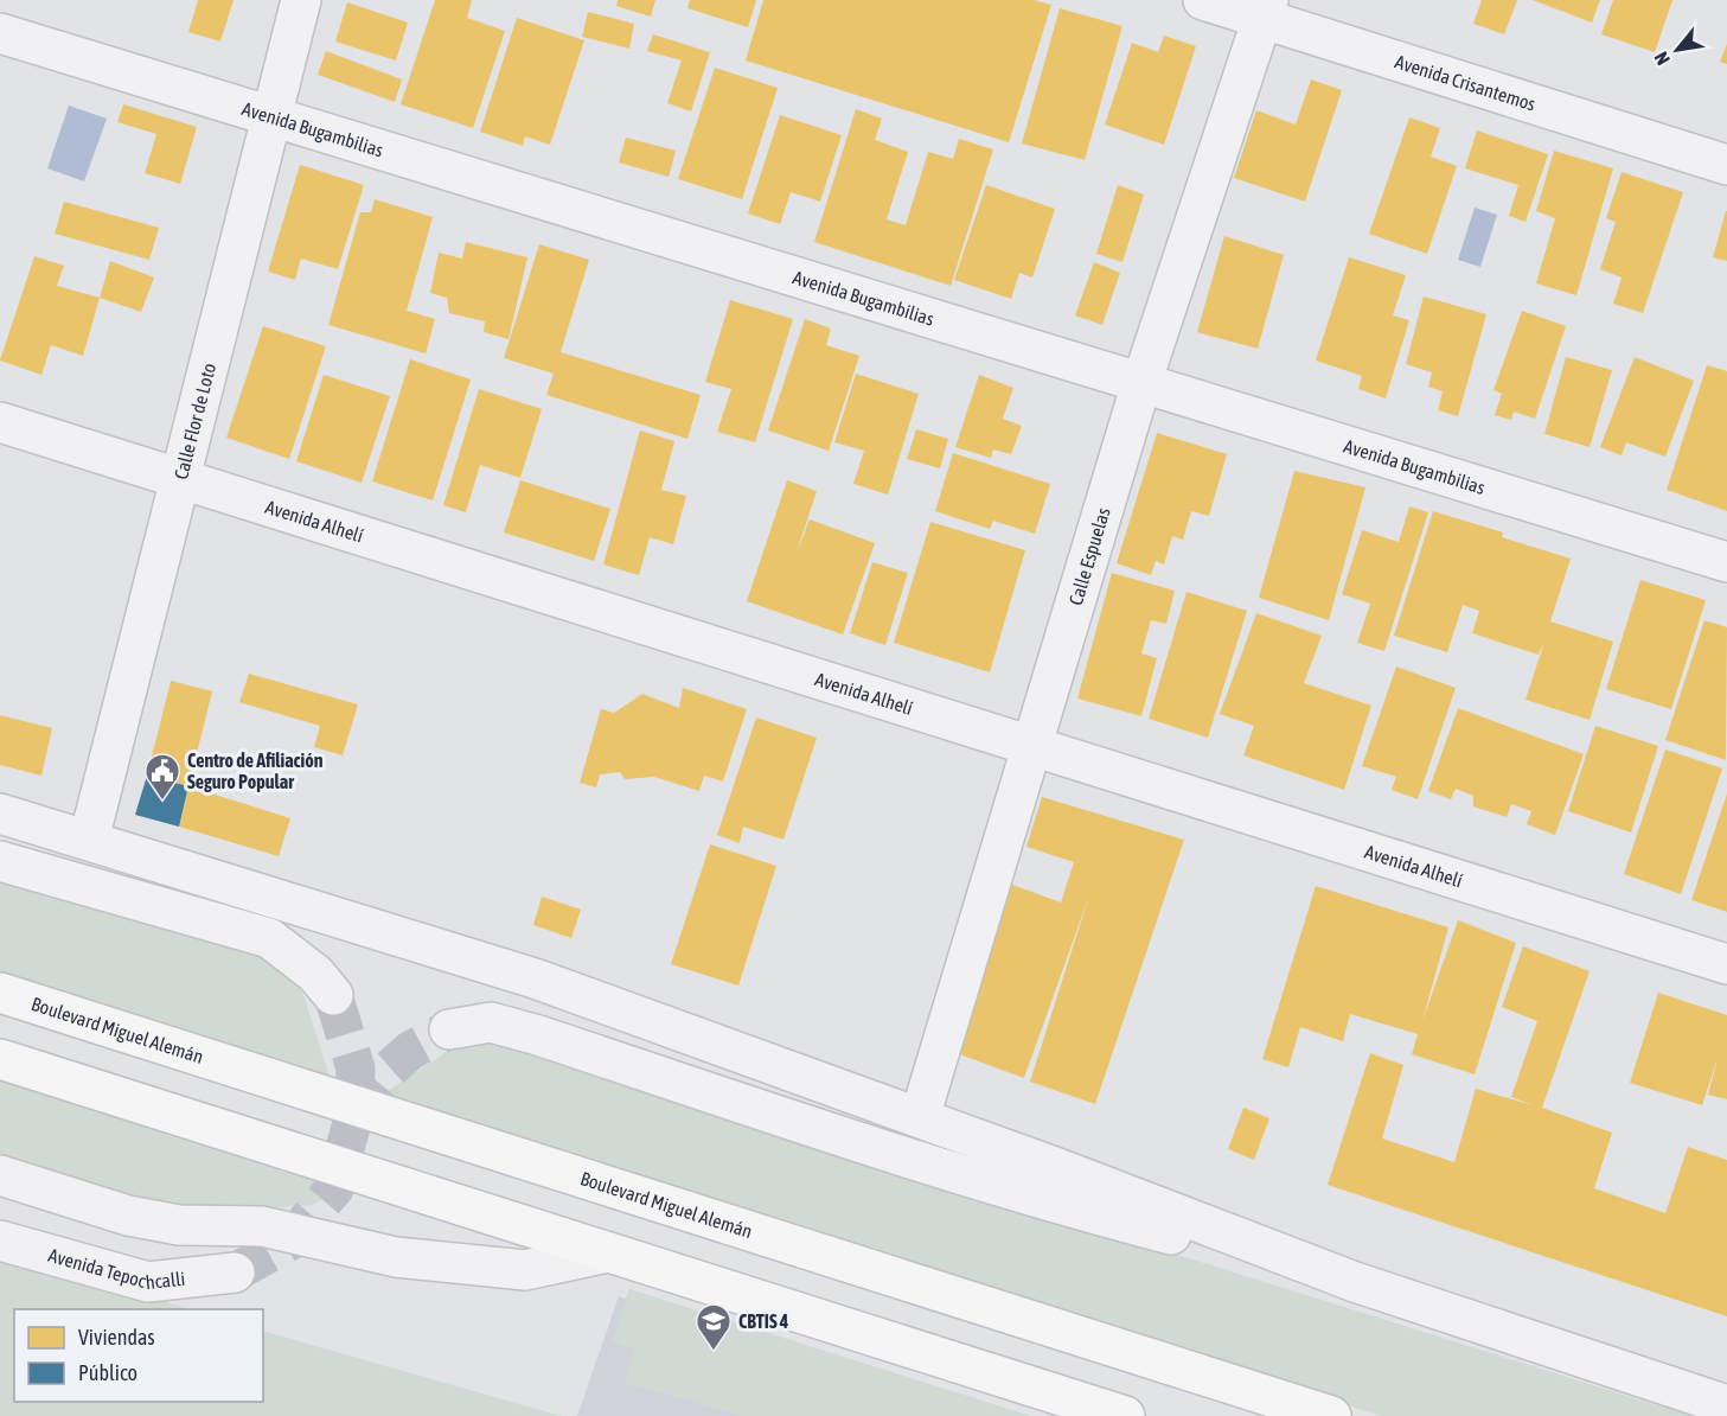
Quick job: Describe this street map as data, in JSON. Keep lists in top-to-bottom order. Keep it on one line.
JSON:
{"streets":{"main road":["Boulevard Miguel Alemán"],"street":["Avenida Crisantemos","Avenida Bugambilias","Calle Flor de Loto","Avenida Alhelí","Calle Espuelas","Avenida Tepochcalli"]},"crossings":[["Avenida Crisantemos","Calle Espuelas"],["Avenida Bugambilias","Calle Flor de Loto"],["Avenida Bugambilias","Calle Espuelas"],["Calle Flor de Loto","Avenida Alhelí"],["Avenida Alhelí","Calle Espuelas"]],"places":{"public building":["Centro de Afiliación Seguro Popular"],"school or university":["CBTIS 4"]},"legend":["Viviendas","Público"],"north":"bottom left"}
